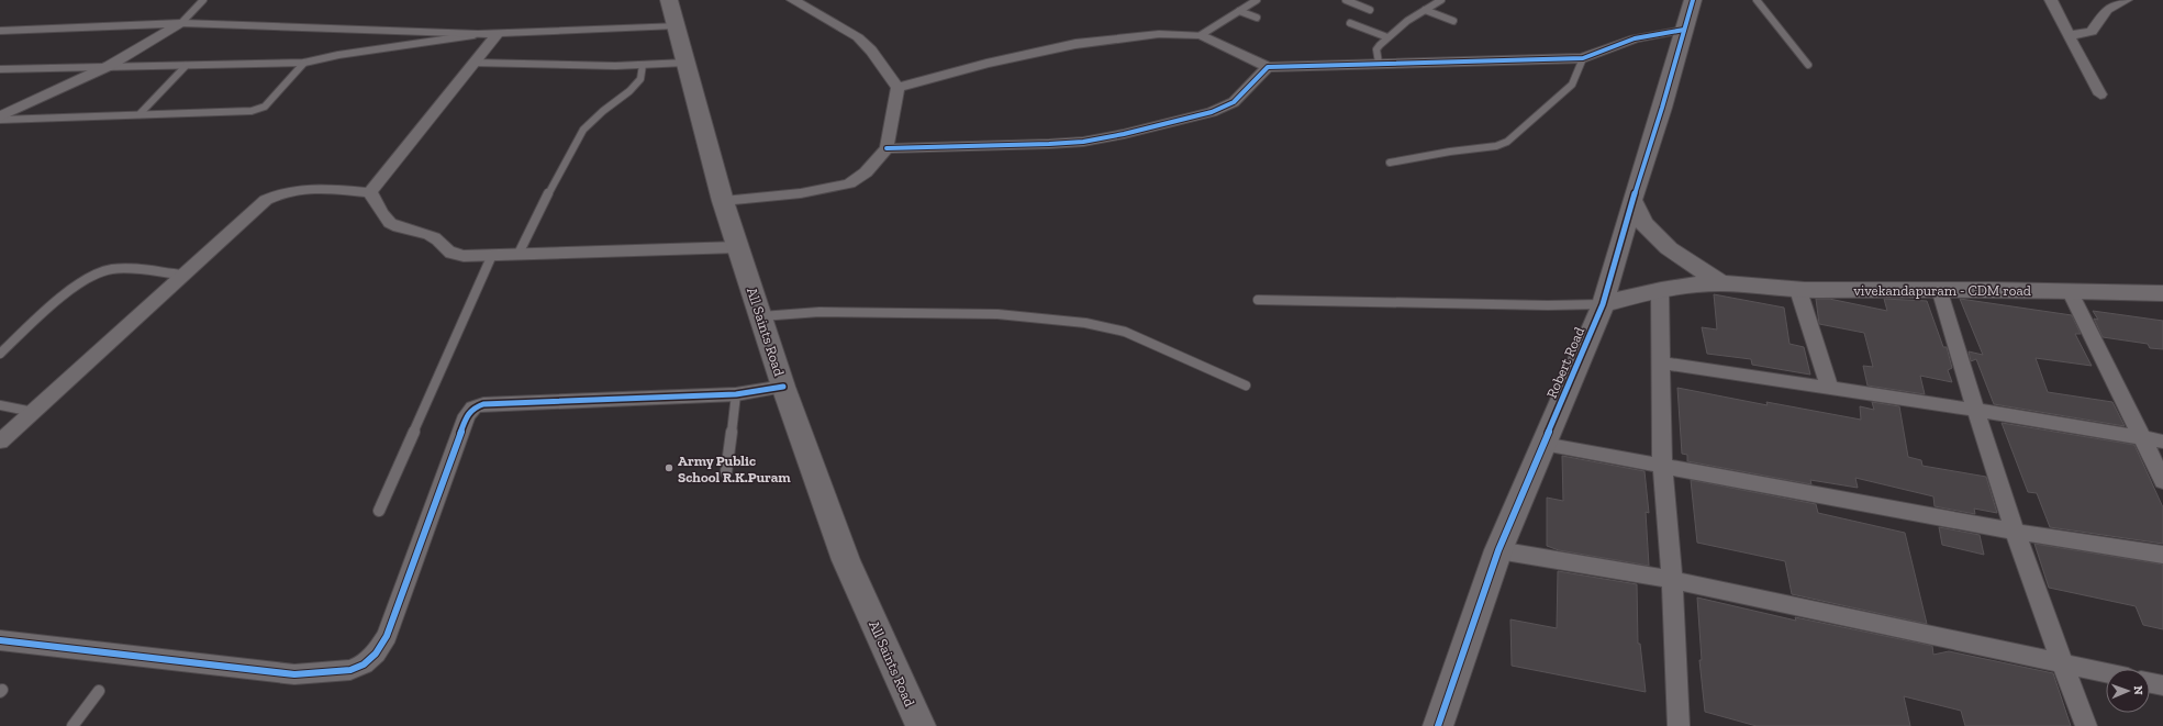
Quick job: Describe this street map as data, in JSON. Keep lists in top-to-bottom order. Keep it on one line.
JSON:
{"streets":{"street":["vivekandapuram - CDM road","All Saints Road","Robert Road"]},"crossings":[["vivekandapuram - CDM road","Robert Road"]],"places":["Army Public School R.K.Puram"],"north":"right"}
